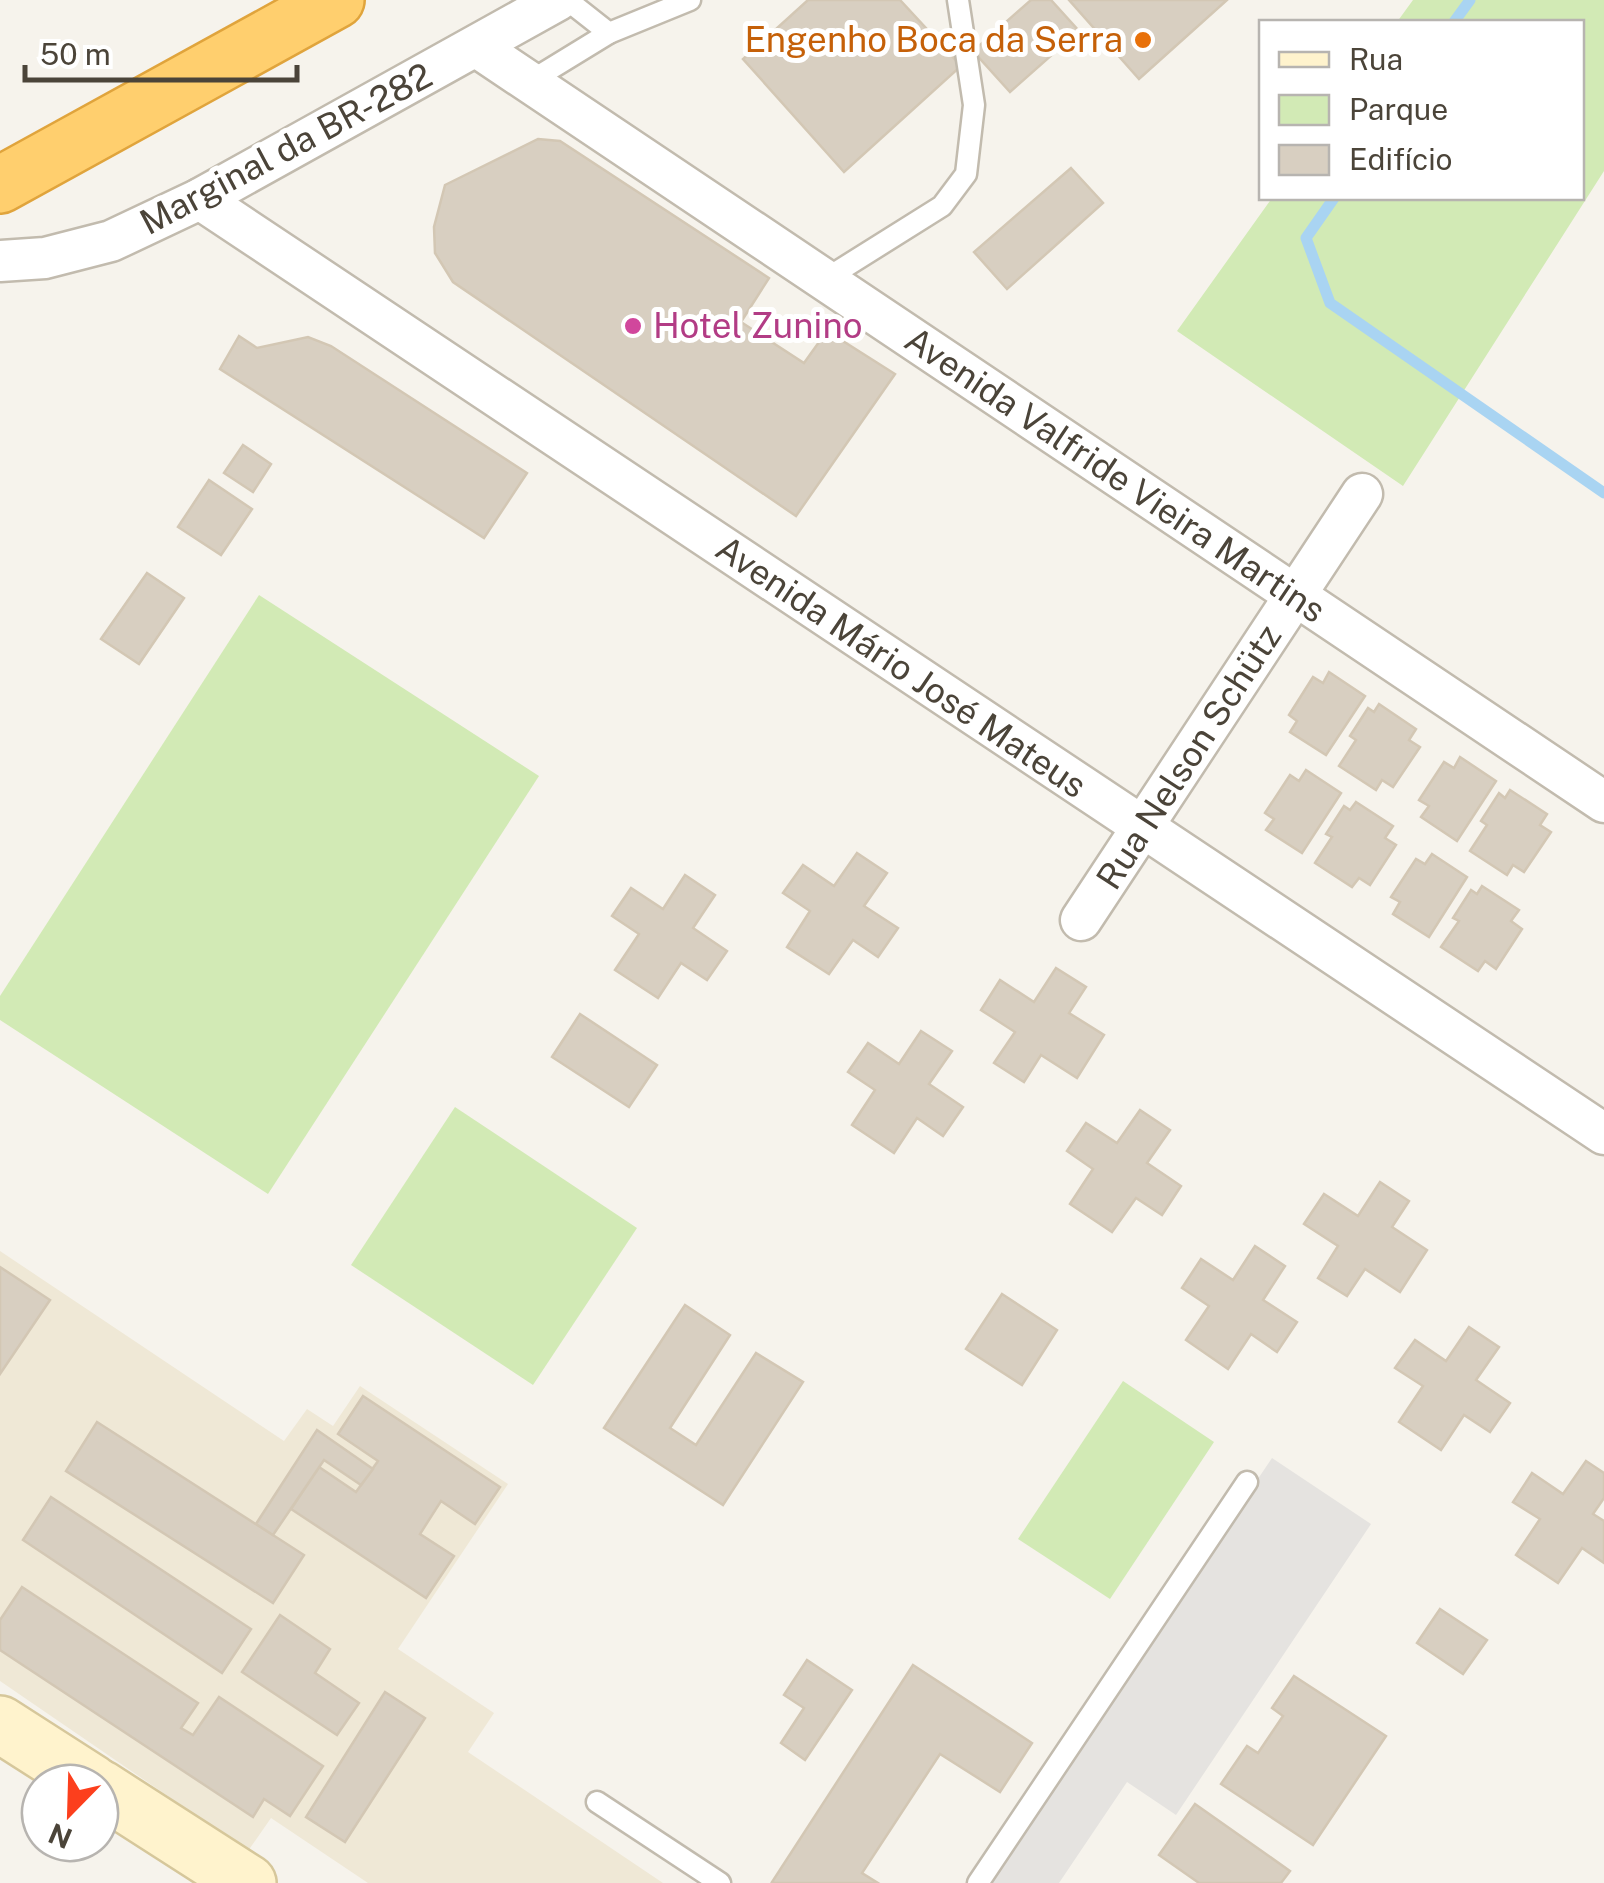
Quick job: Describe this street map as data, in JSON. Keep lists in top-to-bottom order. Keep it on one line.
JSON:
{"streets":{"street":["Marginal da BR-282","Avenida Valfride Vieira Martins","Avenida Mário José Mateus","Rua Nelson Schütz"]},"crossings":[["Marginal da BR-282","Avenida Valfride Vieira Martins"],["Marginal da BR-282","Avenida Mário José Mateus"],["Avenida Valfride Vieira Martins","Rua Nelson Schütz"],["Avenida Mário José Mateus","Rua Nelson Schütz"]],"places":["Engenho Boca da Serra","Hotel Zunino"],"legend":["Rua","Parque","Edifício"],"scale_bar":"50 m","north":"bottom left"}
